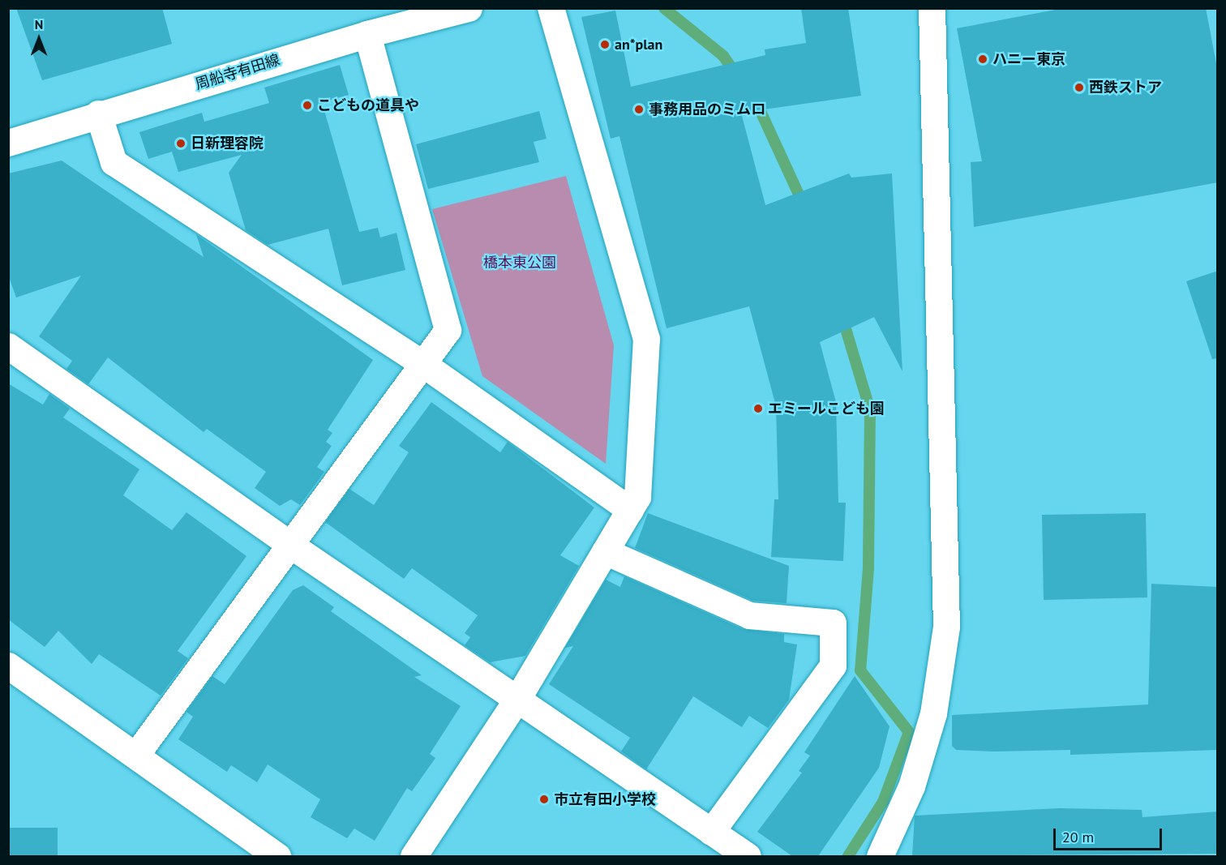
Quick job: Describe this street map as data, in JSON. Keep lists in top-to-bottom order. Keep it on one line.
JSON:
{"streets":{"street":["周船寺有田線"]},"parks":["橋本東公園"],"places":["an*plan","ハニー東京","西鉄ストア","こどもの道具や","事務用品のミムロ","日新理容院","エミールこども園","市立有田小学校"],"scale_bar":"20 m","north":"top"}
